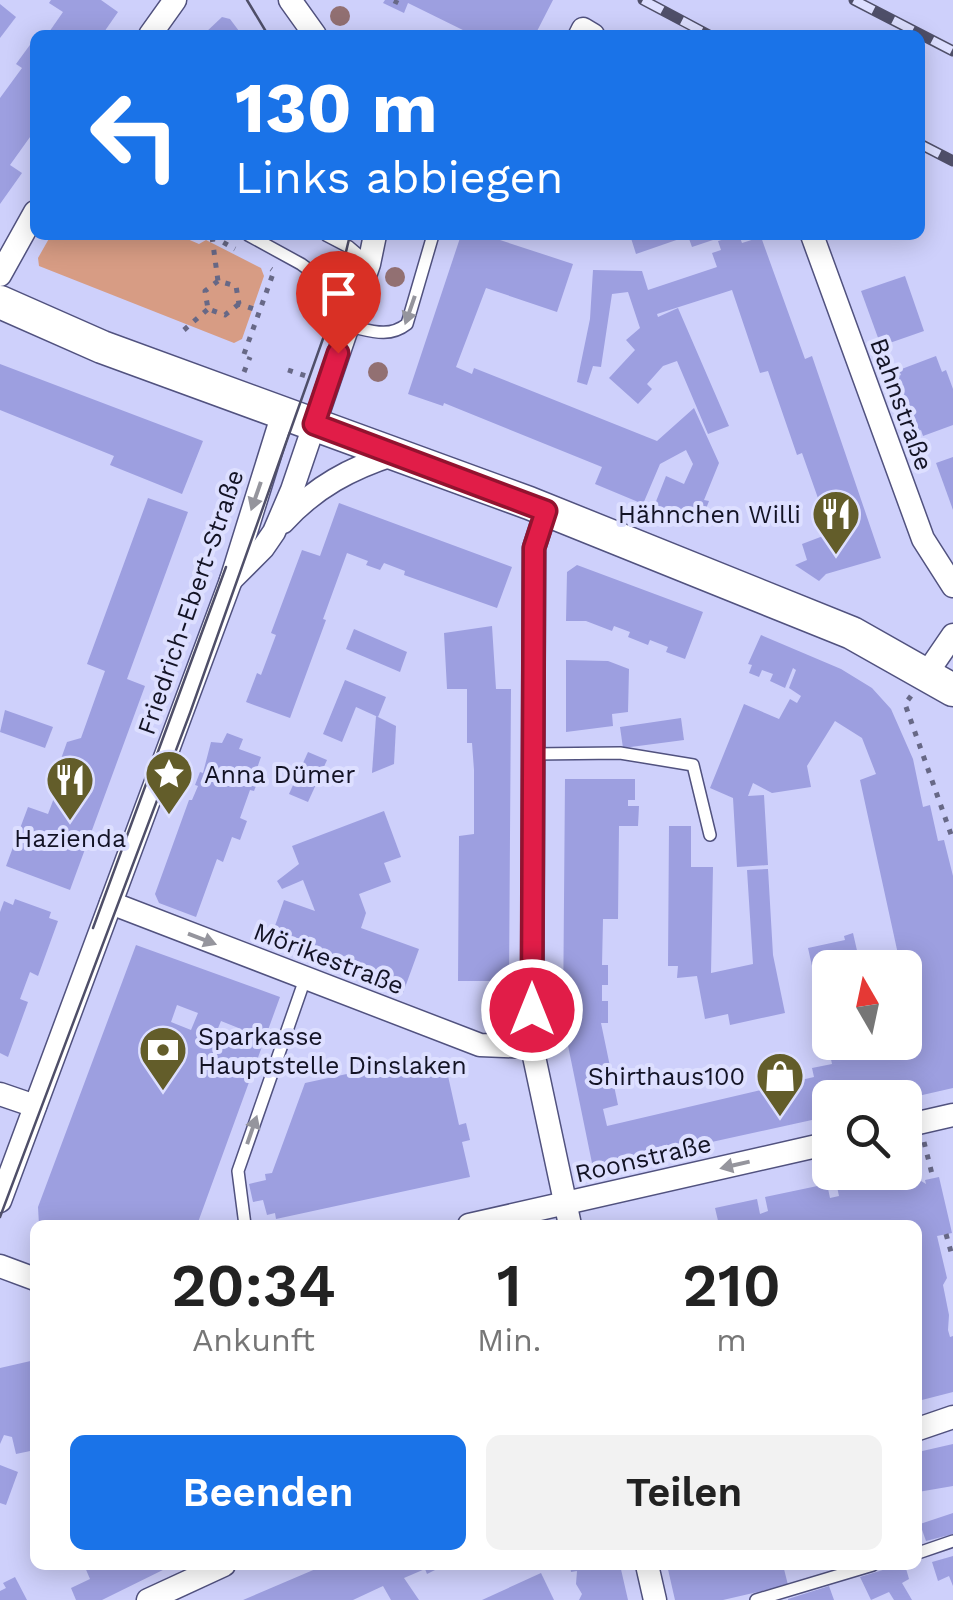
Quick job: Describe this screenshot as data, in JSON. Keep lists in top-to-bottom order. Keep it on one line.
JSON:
{"streets":{"street":["Bahnstraße","Friedrich-Ebert-Straße","Mörikestraße","Roonstraße"]},"crossings":[["Friedrich-Ebert-Straße","Mörikestraße"]],"one_way":["Mörikestraße","Roonstraße"],"places":{"restaurant":["Hähnchen Willi","Hazienda"],"place":["Anna Dümer"],"bank":["Sparkasse Hauptstelle Dinslaken"],"shop":["Shirthaus100"]},"north":"top","page":{"turn":["130 m","Links abbiegen"],"eta":["20:34","Ankunft","1","Min.","210","m"],"buttons":["Beenden","Teilen"]}}
